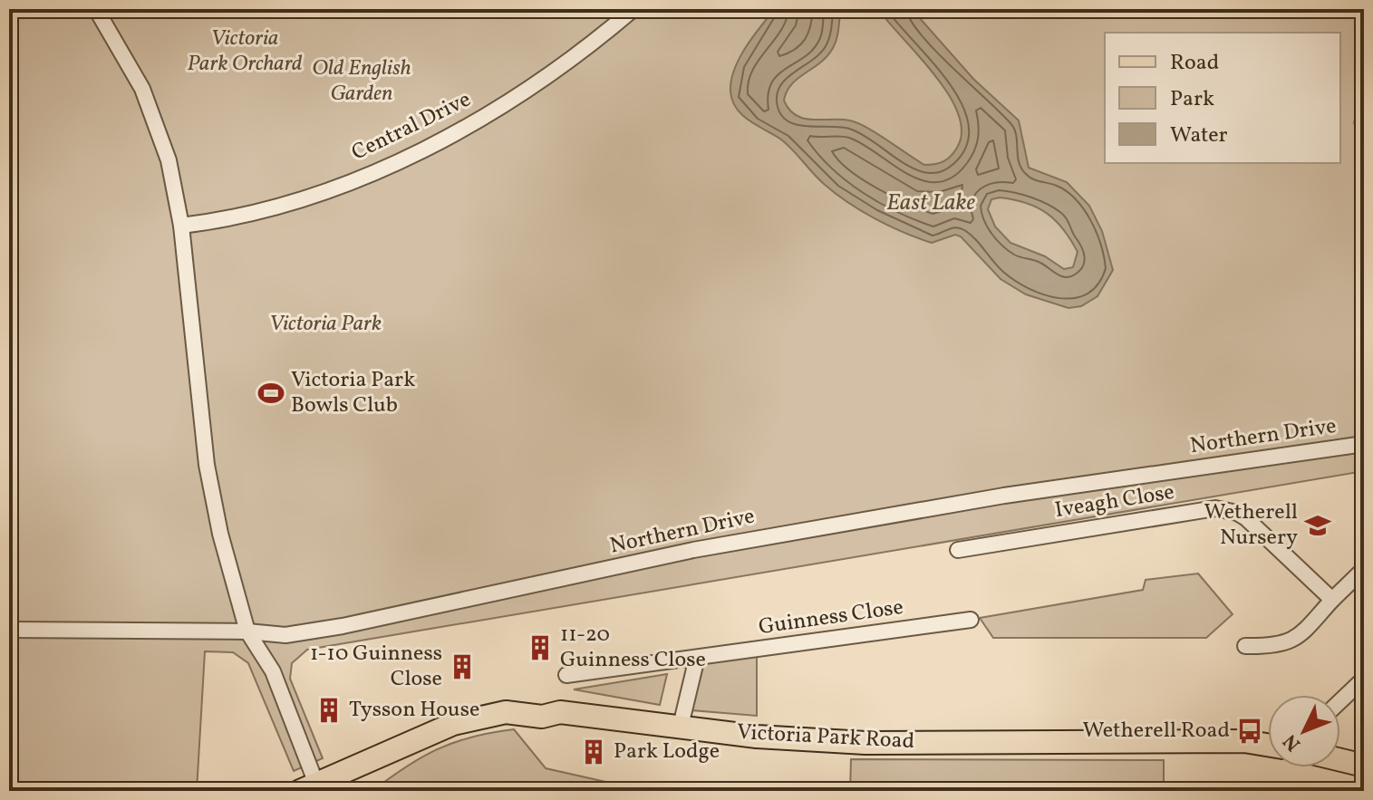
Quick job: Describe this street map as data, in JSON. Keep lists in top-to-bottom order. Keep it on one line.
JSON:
{"streets":{"main road":["Victoria Park Road"],"street":["Central Drive","Northern Drive","Iveagh Close","Guinness Close"]},"water":["East Lake"],"parks":["Victoria Park Orchard","Old English Garden","Victoria Park"],"places":{"sports":["Victoria Park Bowls Club"],"school or university":["Wetherell Nursery"],"building":["11-20 Guinness Close","1-10 Guinness Close","Tysson House","Park Lodge"],"bus stop":["Wetherell Road"]},"legend":["Road","Park","Water"],"north":"bottom left"}
